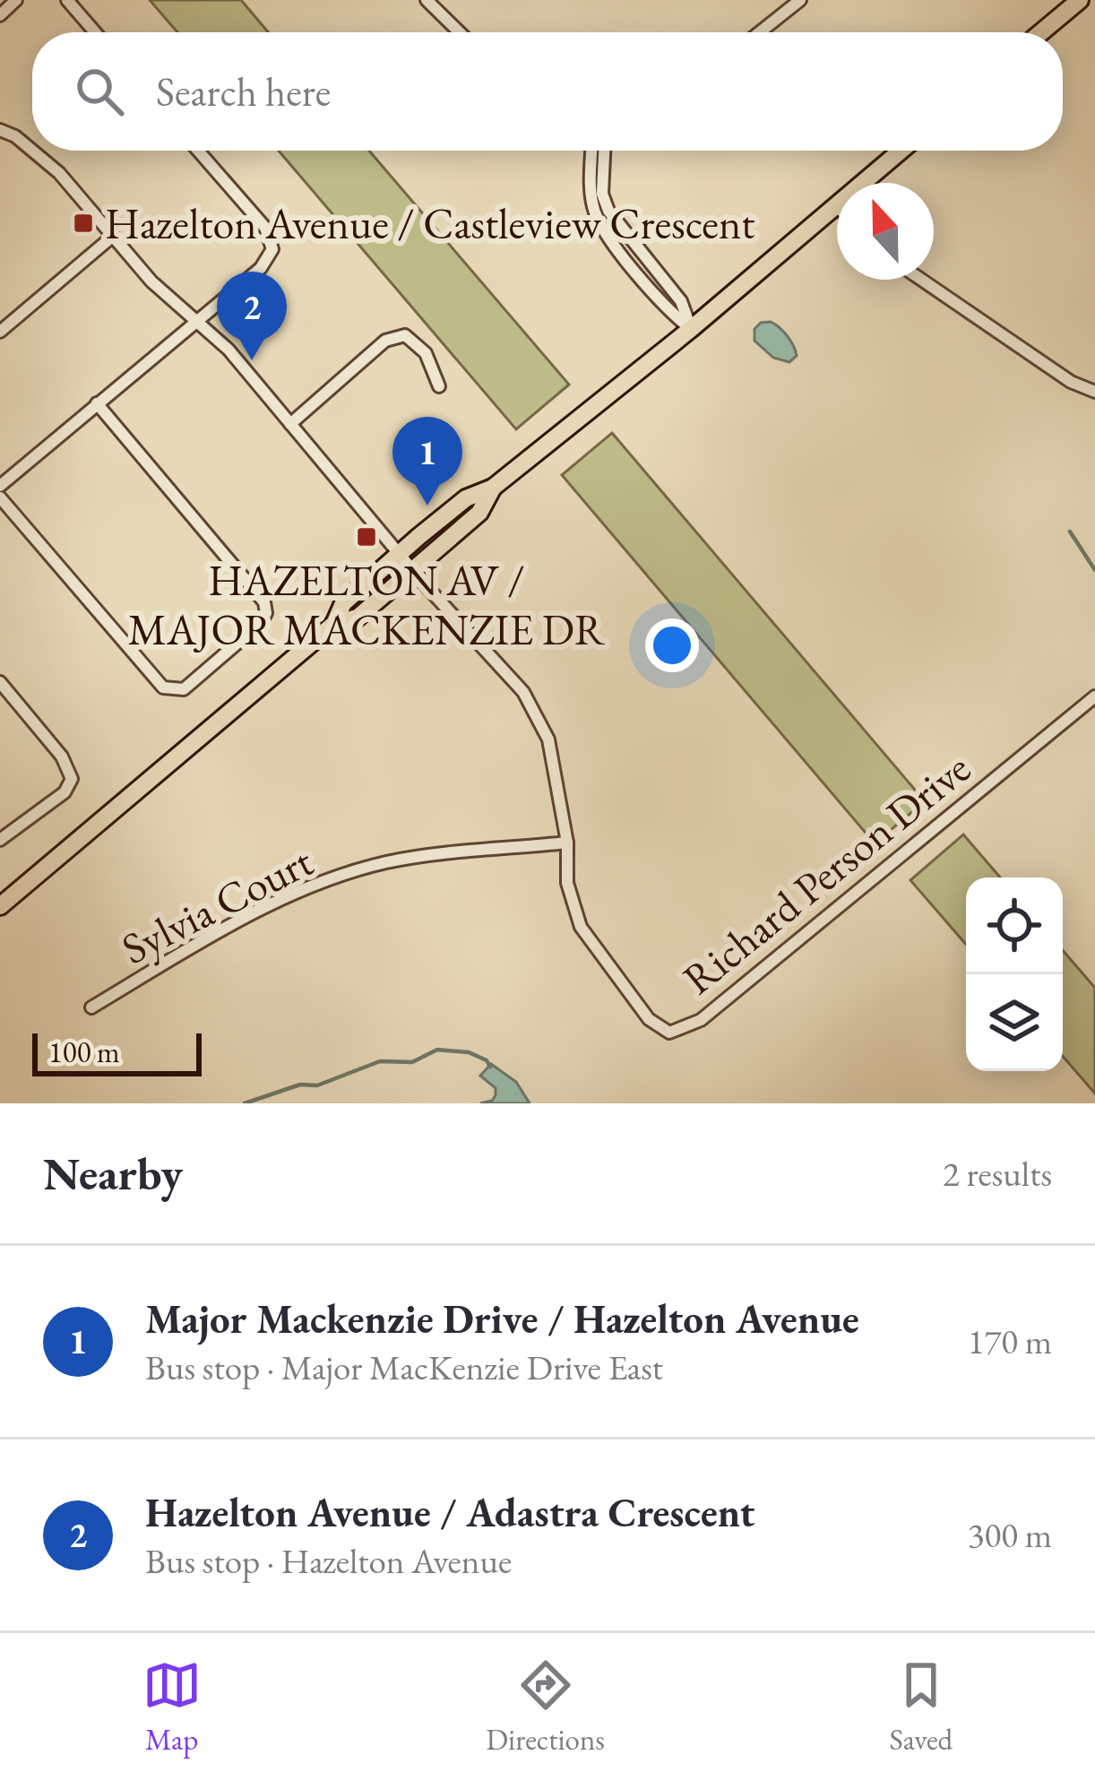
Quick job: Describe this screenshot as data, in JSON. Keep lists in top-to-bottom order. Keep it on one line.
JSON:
{"streets":{"street":["Richard Person Drive","Sylvia Court"]},"crossings":[["Richard Person Drive","Sylvia Court"]],"places":{"transit":["Hazelton Avenue / Castleview Crescent","HAZELTON AV / MAJOR MACKENZIE DR"]},"scale_bar":"100 m","north":"top","page":{"search":"Search here","pins":["2","1"],"scale":"100 m","heading":["Nearby","2 results"],"list":[{"mark":"1","name":"Major Mackenzie Drive / Hazelton Avenue","note":"Bus stop · Major MacKenzie Drive East","value":"170 m"},{"mark":"2","name":"Hazelton Avenue / Adastra Crescent","note":"Bus stop · Hazelton Avenue","value":"300 m"}],"nav":["Map","Directions","Saved"]}}
